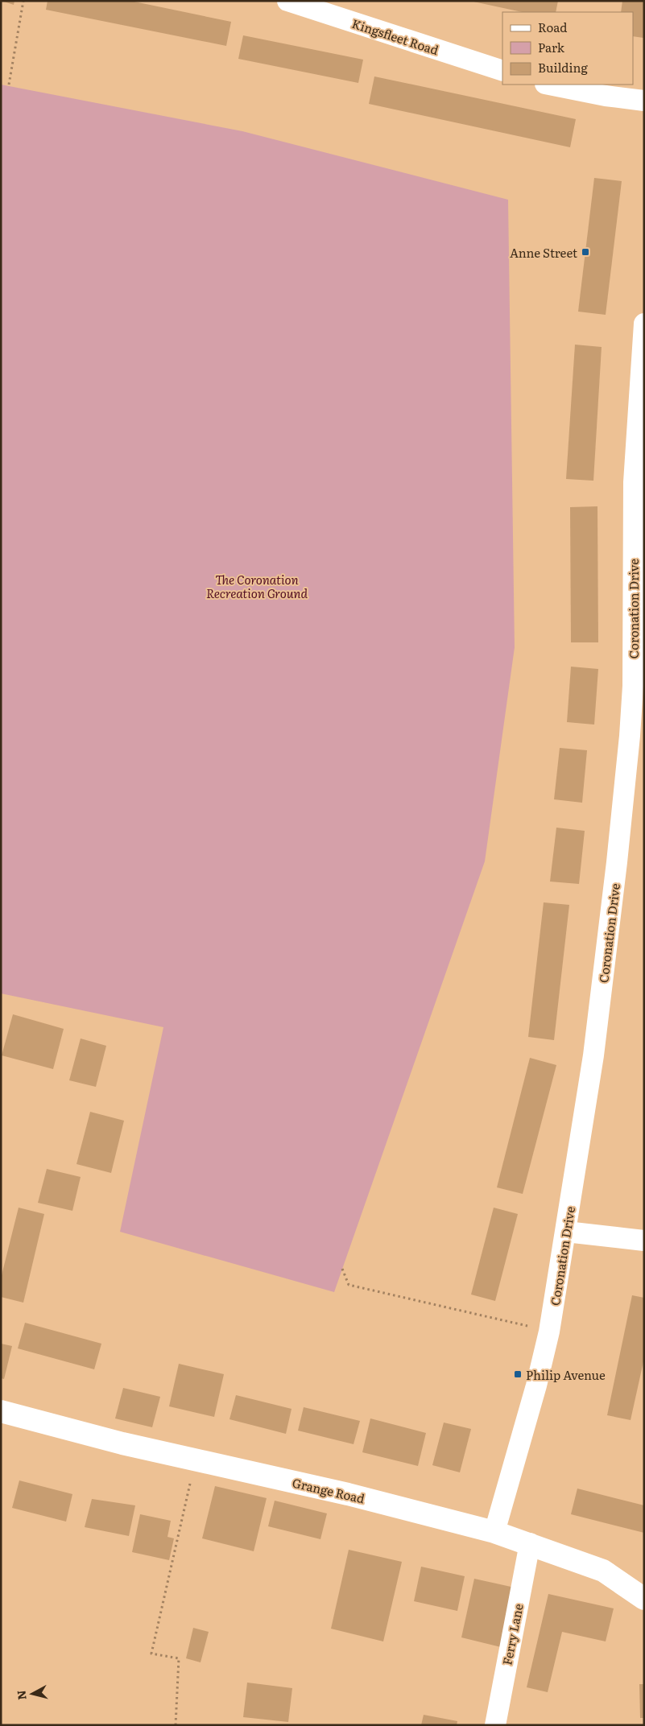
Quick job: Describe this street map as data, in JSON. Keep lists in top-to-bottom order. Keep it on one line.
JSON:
{"streets":{"street":["Kingsfleet Road","Coronation Drive","Grange Road","Ferry Lane"]},"crossings":[["Coronation Drive","Grange Road"],["Grange Road","Ferry Lane"]],"parks":["The Coronation Recreation Ground"],"places":{"transit":["Anne Street","Philip Avenue"]},"legend":["Road","Park","Building"],"north":"left"}
